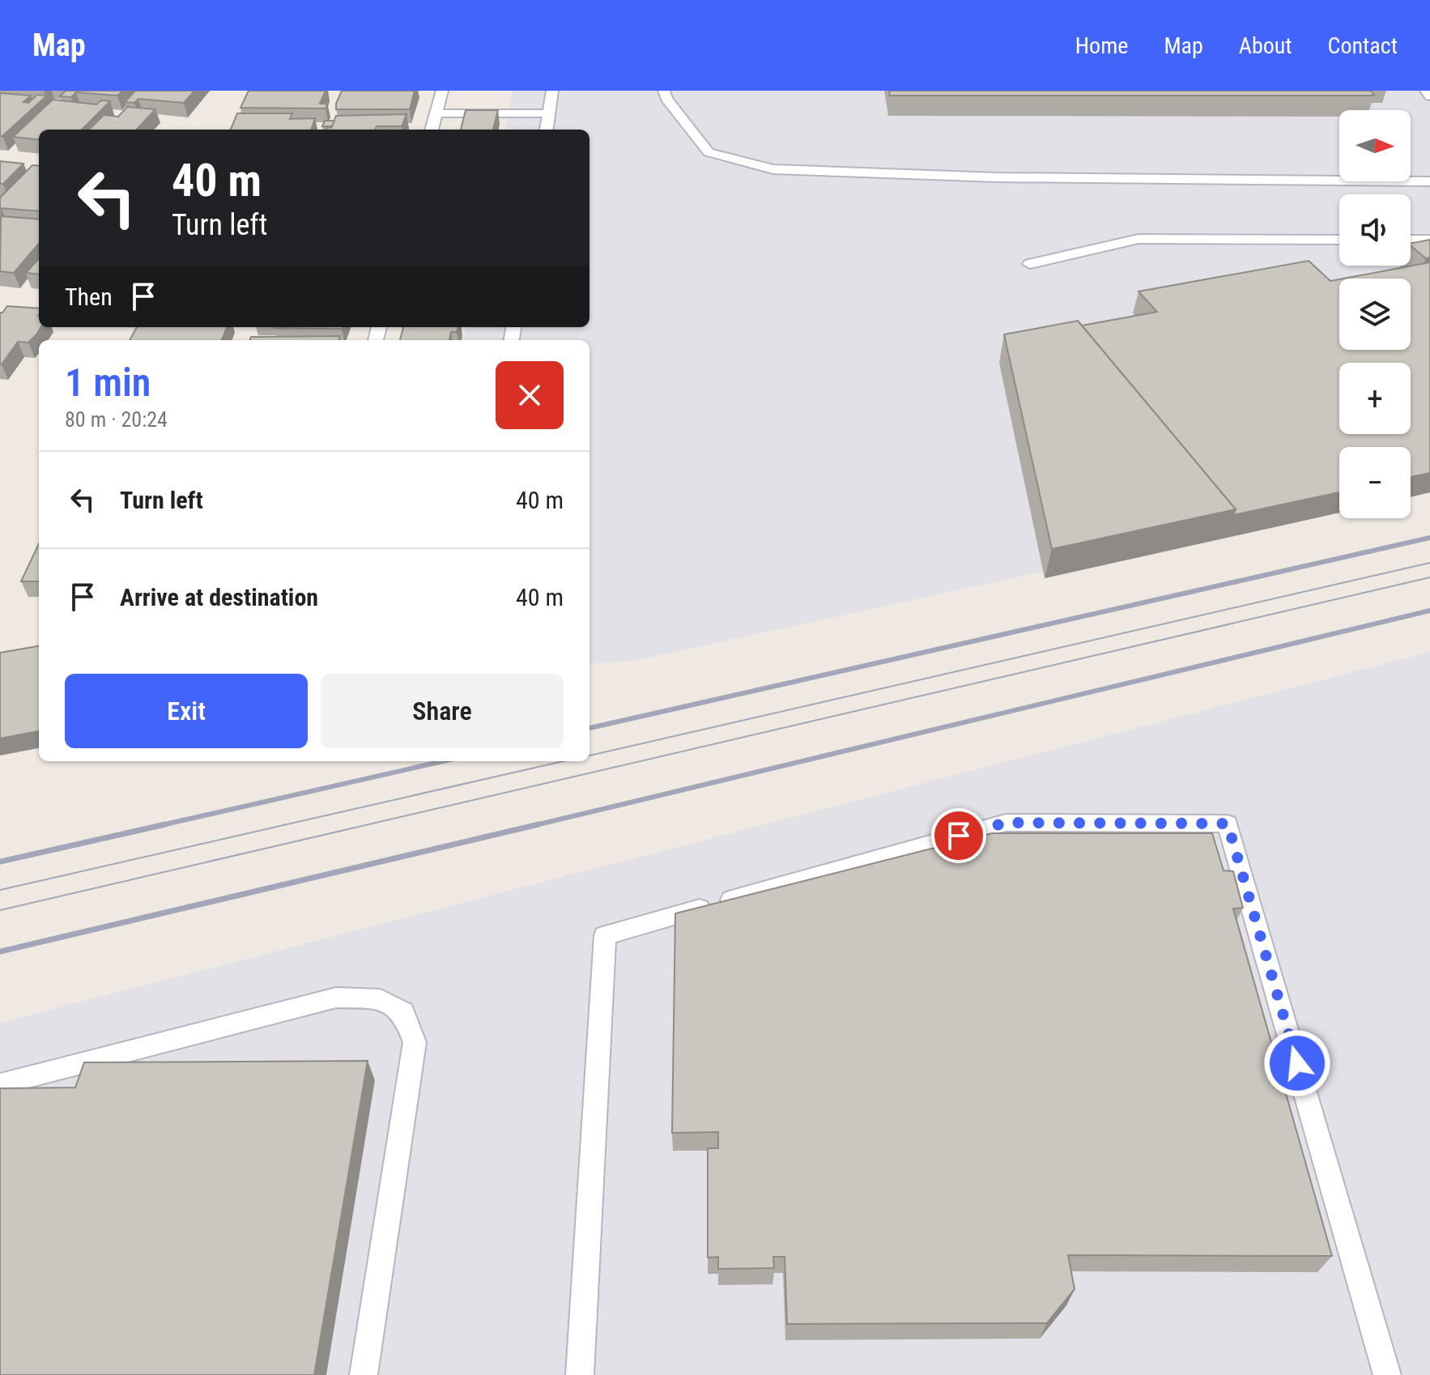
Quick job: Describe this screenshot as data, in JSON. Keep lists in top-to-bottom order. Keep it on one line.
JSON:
{"north":"right","page":{"header":"Map","nav":["Home","Map","About","Contact"],"map_buttons":["+","−"],"turn":["40 m","Turn left"],"then":"Then","heading":["1 min","80 m · 20:24"],"list":[{"name":"Turn left","value":"40 m"},{"name":"Arrive at destination","value":"40 m"}],"buttons":["Exit","Share"]}}
